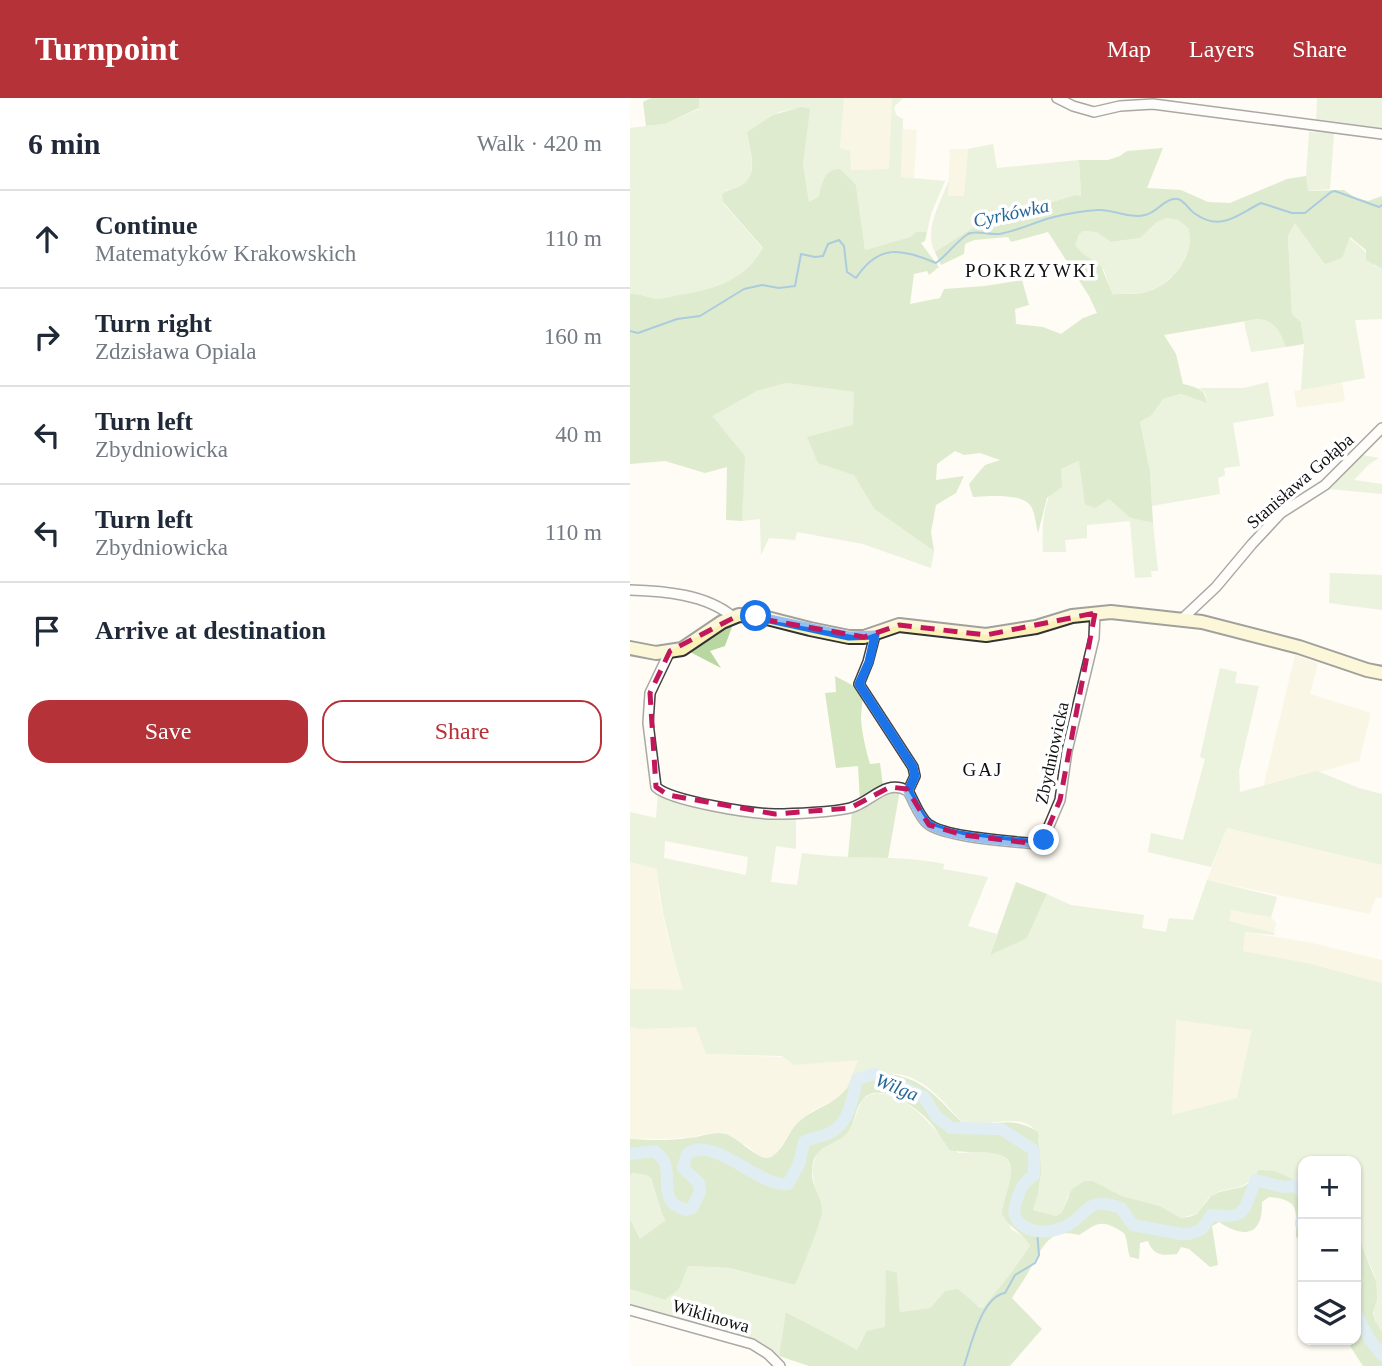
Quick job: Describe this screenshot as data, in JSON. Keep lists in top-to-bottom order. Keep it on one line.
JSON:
{"streets":{"street":["Stanisława Gołąba","Zbydniowicka","Wiklinowa"]},"districts":["POKRZYWKI","GAJ"],"water":["Cyrkówka","Wilga"],"page":{"header":"Turnpoint","nav":["Map","Layers","Share"],"heading":["6 min","Walk · 420 m"],"list":[["Continue","Matematyków Krakowskich","110 m"],["Turn right","Zdzisława Opiala","160 m"],["Turn left","Zbydniowicka","40 m"],["Turn left","Zbydniowicka","110 m"],"Arrive at destination"],"buttons":["Save","Share"],"map_buttons":["+","−"]}}
